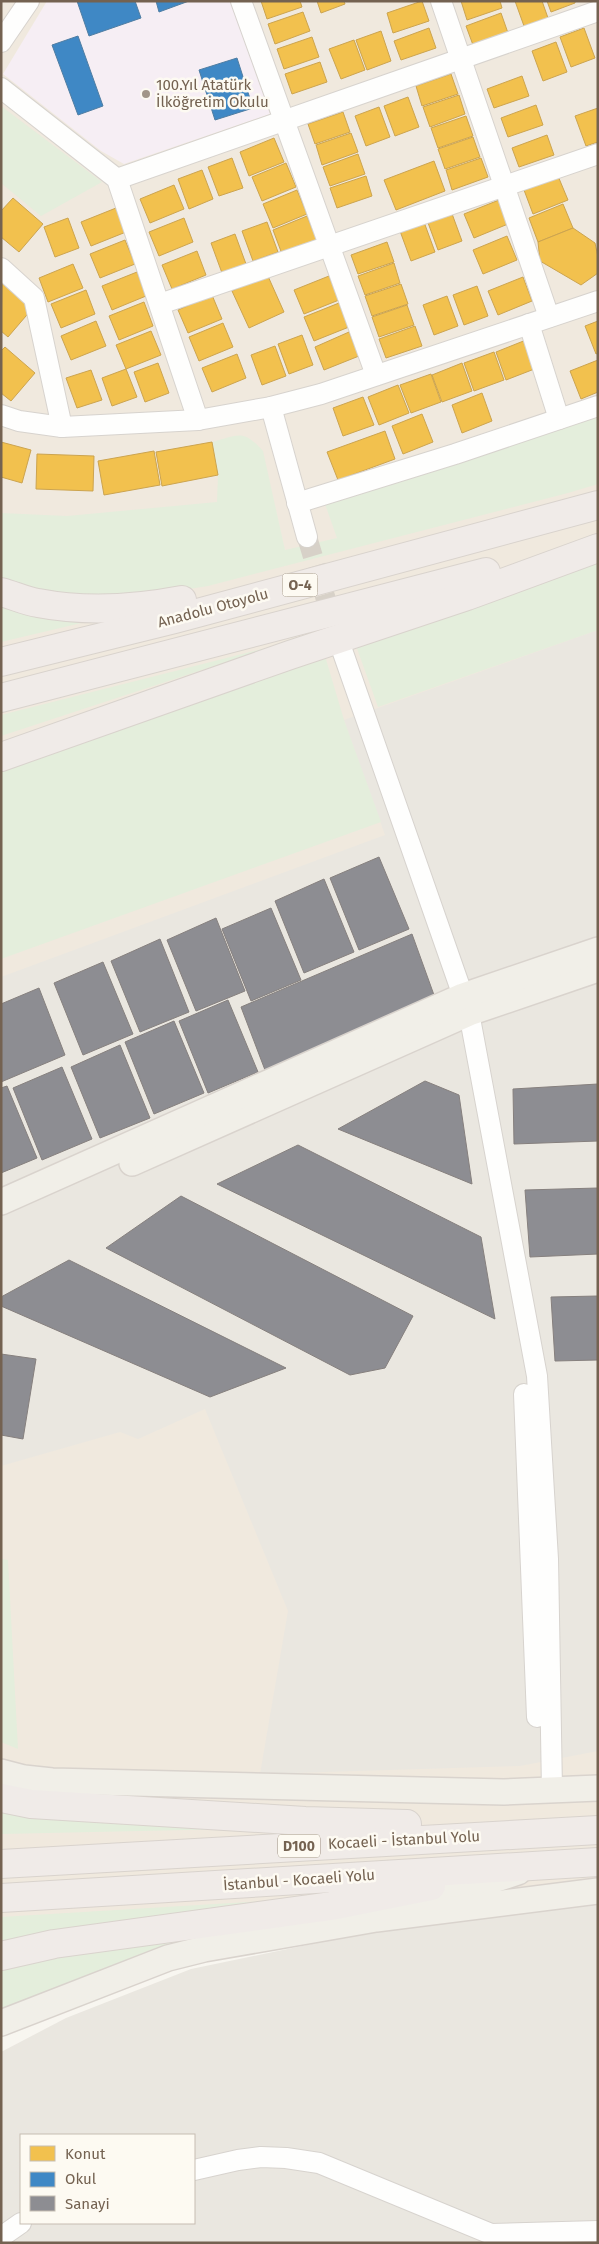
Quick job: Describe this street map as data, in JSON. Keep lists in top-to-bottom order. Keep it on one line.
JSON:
{"streets":{"highway":["O-4","Anadolu Otoyolu","Kocaeli - İstanbul Yolu","D100","İstanbul - Kocaeli Yolu"]},"places":["100.Yıl Atatürk İlköğretim Okulu"],"legend":["Konut","Okul","Sanayi"]}
